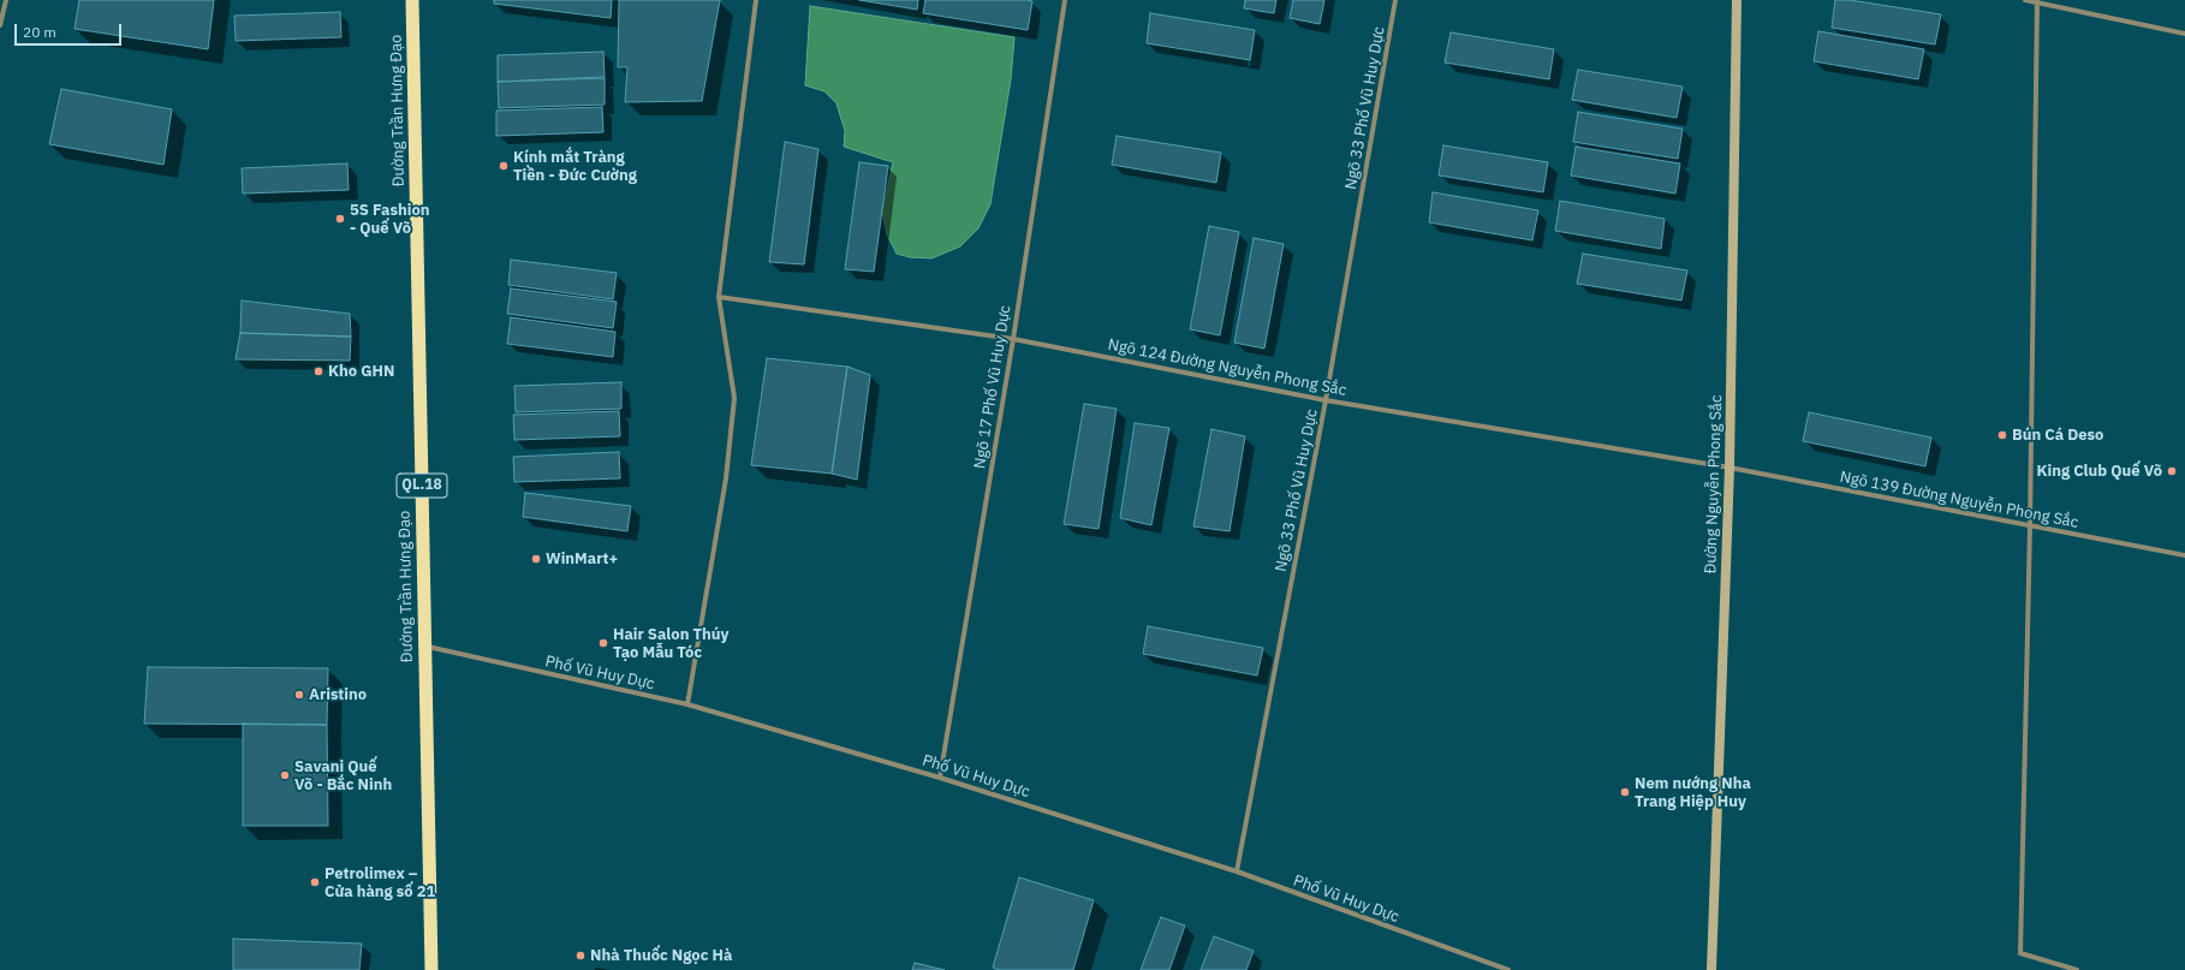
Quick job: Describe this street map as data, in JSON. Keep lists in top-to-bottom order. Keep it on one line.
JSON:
{"streets":{"highway":["Đường Trần Hưng Đạo","QL.18"],"main road":["Đường Nguyễn Phong Sắc"],"street":["Ngõ 33 Phố Vũ Huy Dực","Ngõ 124 Đường Nguyễn Phong Sắc","Ngõ 17 Phố Vũ Huy Dực","Ngõ 139 Đường Nguyễn Phong Sắc","Phố Vũ Huy Dực"]},"crossings":[["Ngõ 33 Phố Vũ Huy Dực","Ngõ 124 Đường Nguyễn Phong Sắc"],["Ngõ 33 Phố Vũ Huy Dực","Phố Vũ Huy Dực"],["Đường Trần Hưng Đạo","Phố Vũ Huy Dực"],["Ngõ 124 Đường Nguyễn Phong Sắc","Ngõ 17 Phố Vũ Huy Dực"],["Ngõ 124 Đường Nguyễn Phong Sắc","Đường Nguyễn Phong Sắc"],["Ngõ 124 Đường Nguyễn Phong Sắc","Ngõ 139 Đường Nguyễn Phong Sắc"],["Ngõ 17 Phố Vũ Huy Dực","Phố Vũ Huy Dực"],["Đường Nguyễn Phong Sắc","Ngõ 139 Đường Nguyễn Phong Sắc"]],"places":["Kính mắt Tràng Tiền - Đức Cường","5S Fashion - Quế Võ","Kho GHN","Bún Cá Deso","King Club Quế Võ","WinMart+","Hair Salon Thúy Tạo Mẫu Tóc","Aristino","Savani Quế Võ - Bắc Ninh","Nem nướng Nha Trang Hiệp Huy","Petrolimex – Cửa hàng số 21","Nhà Thuốc Ngọc Hà"],"scale_bar":"20 m"}
